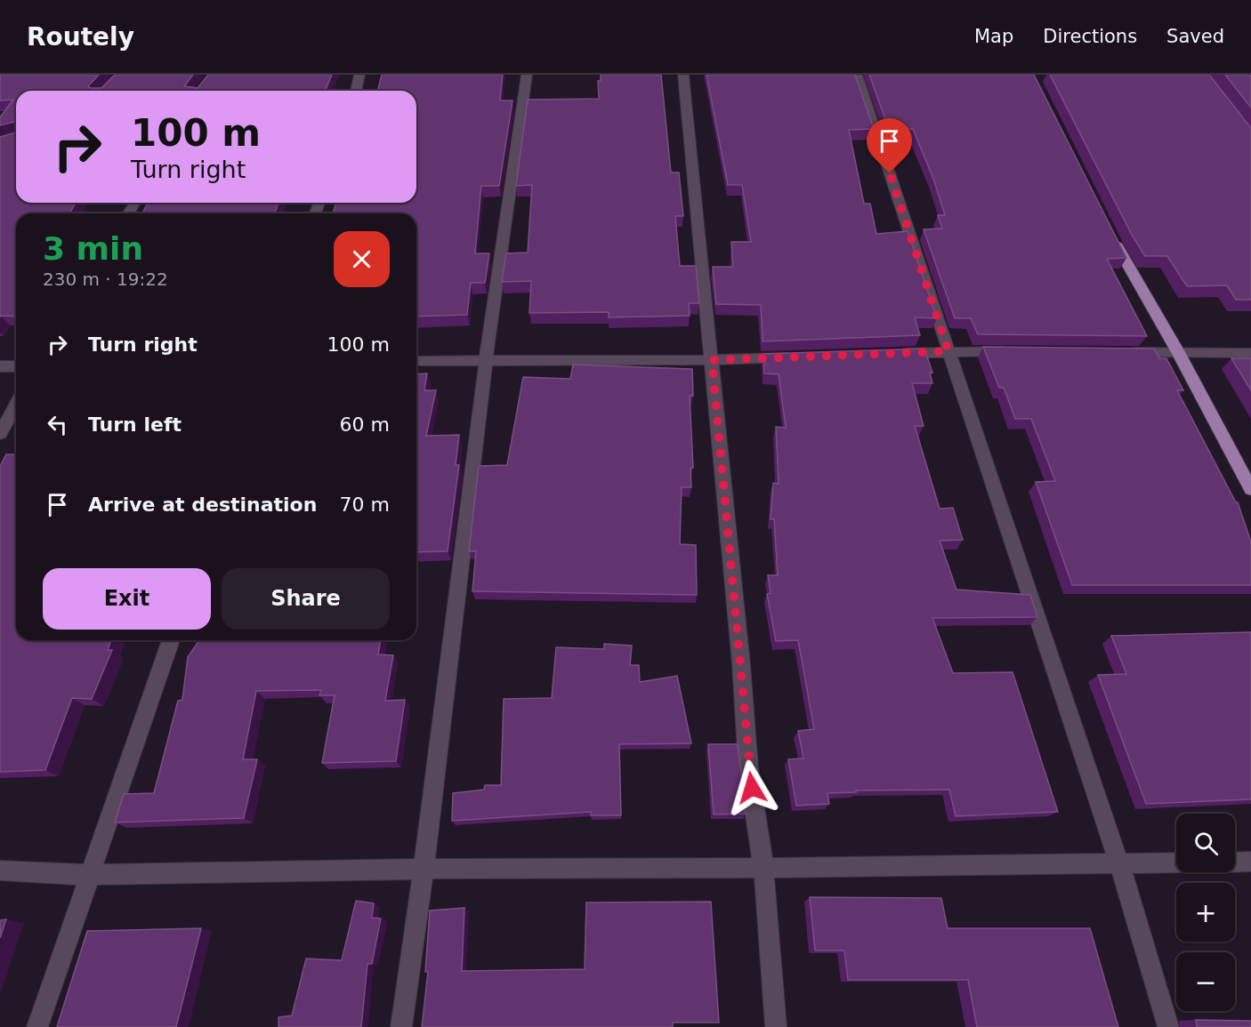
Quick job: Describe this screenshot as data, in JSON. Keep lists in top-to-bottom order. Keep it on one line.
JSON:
{"page":{"header":"Routely","nav":["Map","Directions","Saved"],"turn":["100 m","Turn right"],"heading":["3 min","230 m · 19:22"],"list":[{"name":"Turn right","value":"100 m"},{"name":"Turn left","value":"60 m"},{"name":"Arrive at destination","value":"70 m"}],"buttons":["Exit","Share"],"map_buttons":["+","−"]}}
